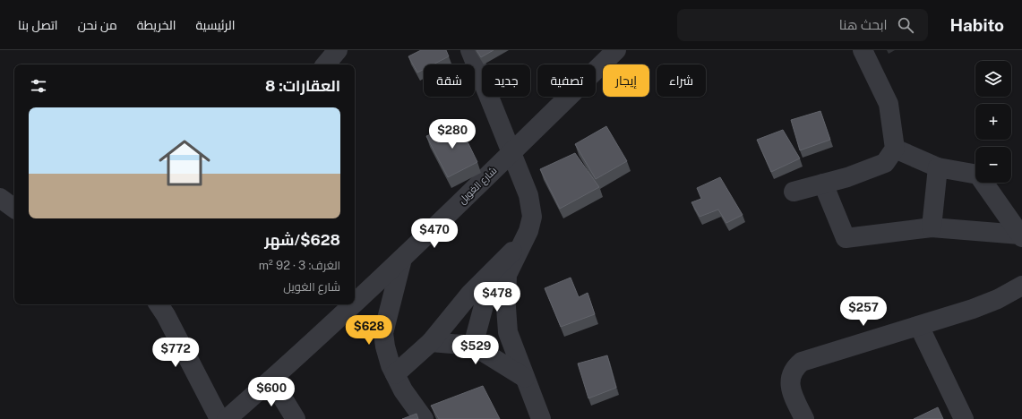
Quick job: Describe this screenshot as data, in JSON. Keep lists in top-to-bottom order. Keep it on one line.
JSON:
{"streets":{"street":["شارع الغويل"]},"page":{"header":"Habito","search":"ابحث هنا","nav":["الرئيسية","الخريطة","من نحن","اتصل بنا"],"map_buttons":["+","−"],"chip":["شراء","إيجار","تصفية","جديد","شقة"],"heading":"العقارات: 8","list":[{"name":"$628/شهر","note":"الغرف: 3 · 92 m² · شارع الغويل"}],"price":["$280","$470","$478","$257","$628","$529","$772","$600"]}}
